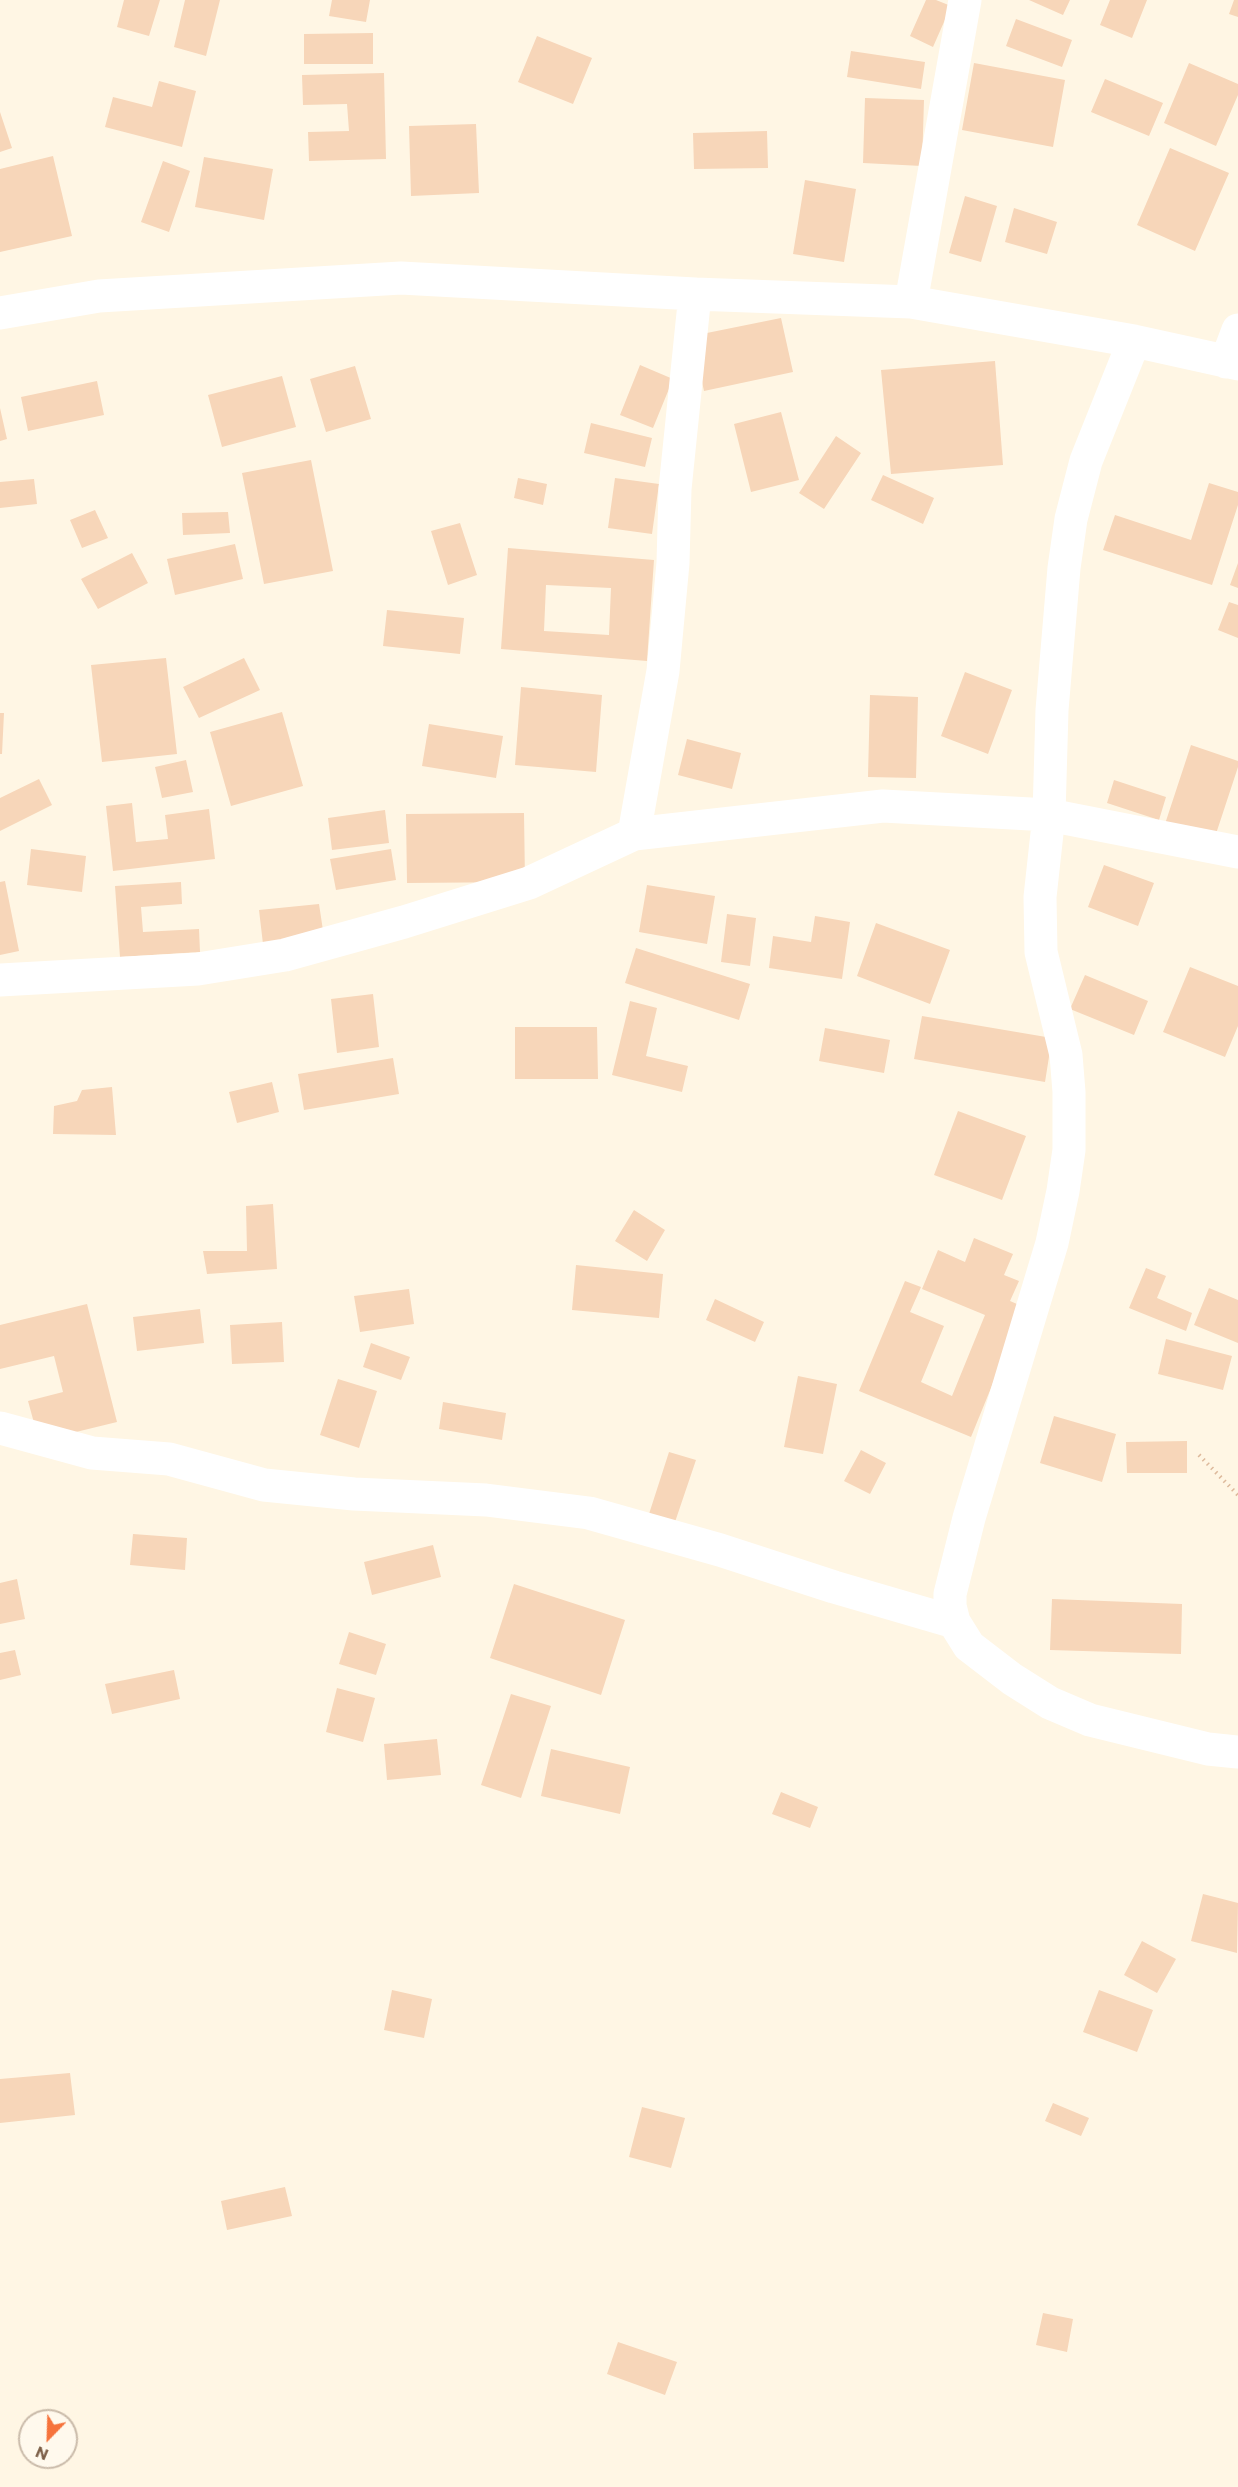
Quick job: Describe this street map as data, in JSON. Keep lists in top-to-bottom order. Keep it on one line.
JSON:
{"north":"bottom left"}
